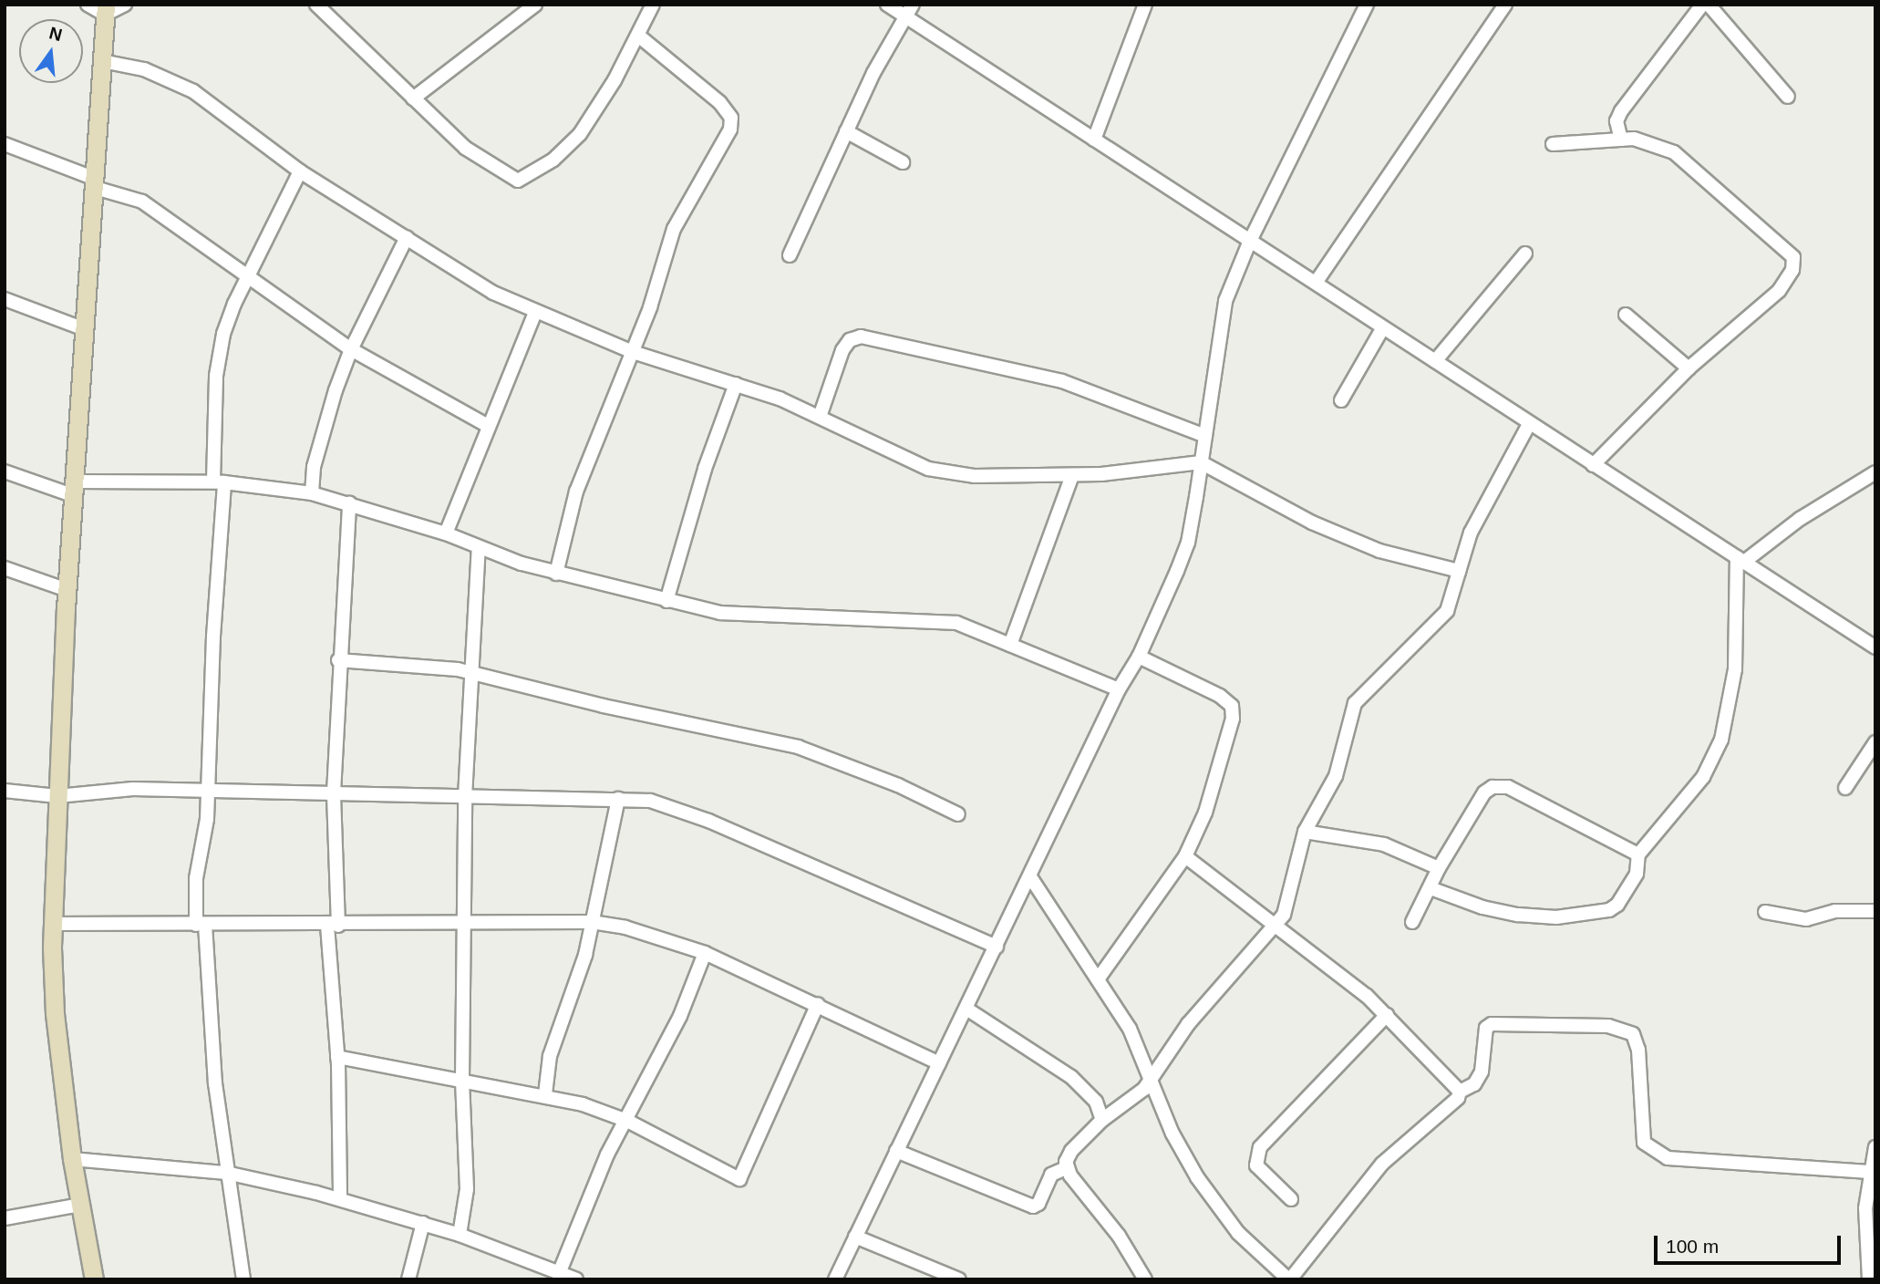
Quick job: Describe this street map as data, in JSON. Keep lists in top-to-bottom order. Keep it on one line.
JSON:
{"scale_bar":"100 m","north":"top"}
